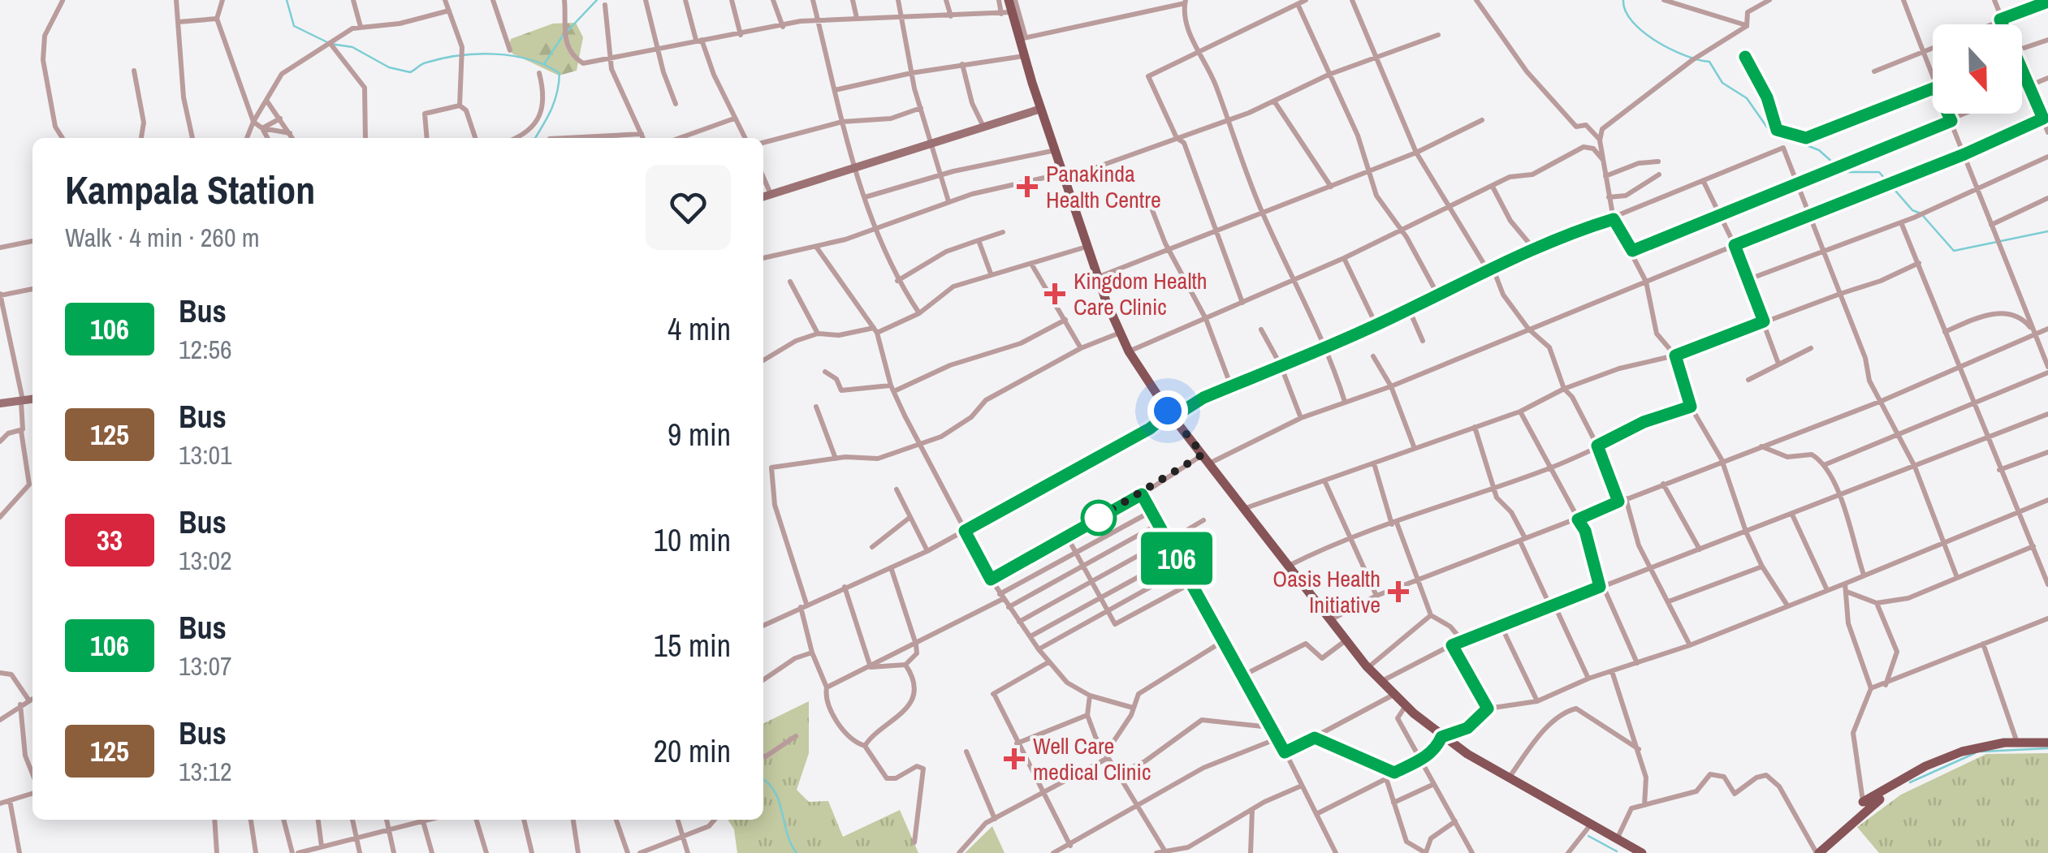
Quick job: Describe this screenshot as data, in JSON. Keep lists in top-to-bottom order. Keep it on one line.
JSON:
{"places":{"health":["Panakinda Health Centre","Kingdom Health Care Clinic","Oasis Health Initiative","Well Care medical Clinic"]},"lines":["bus line 106"],"north":"bottom","page":{"on_map":"106","heading":["Kampala Station","Walk · 4 min · 260 m"],"list":[{"mark":"106","name":"Bus","note":"12:56","value":"4 min"},{"mark":"125","name":"Bus","note":"13:01","value":"9 min"},{"mark":"33","name":"Bus","note":"13:02","value":"10 min"},{"mark":"106","name":"Bus","note":"13:07","value":"15 min"},{"mark":"125","name":"Bus","note":"13:12","value":"20 min"}]}}
